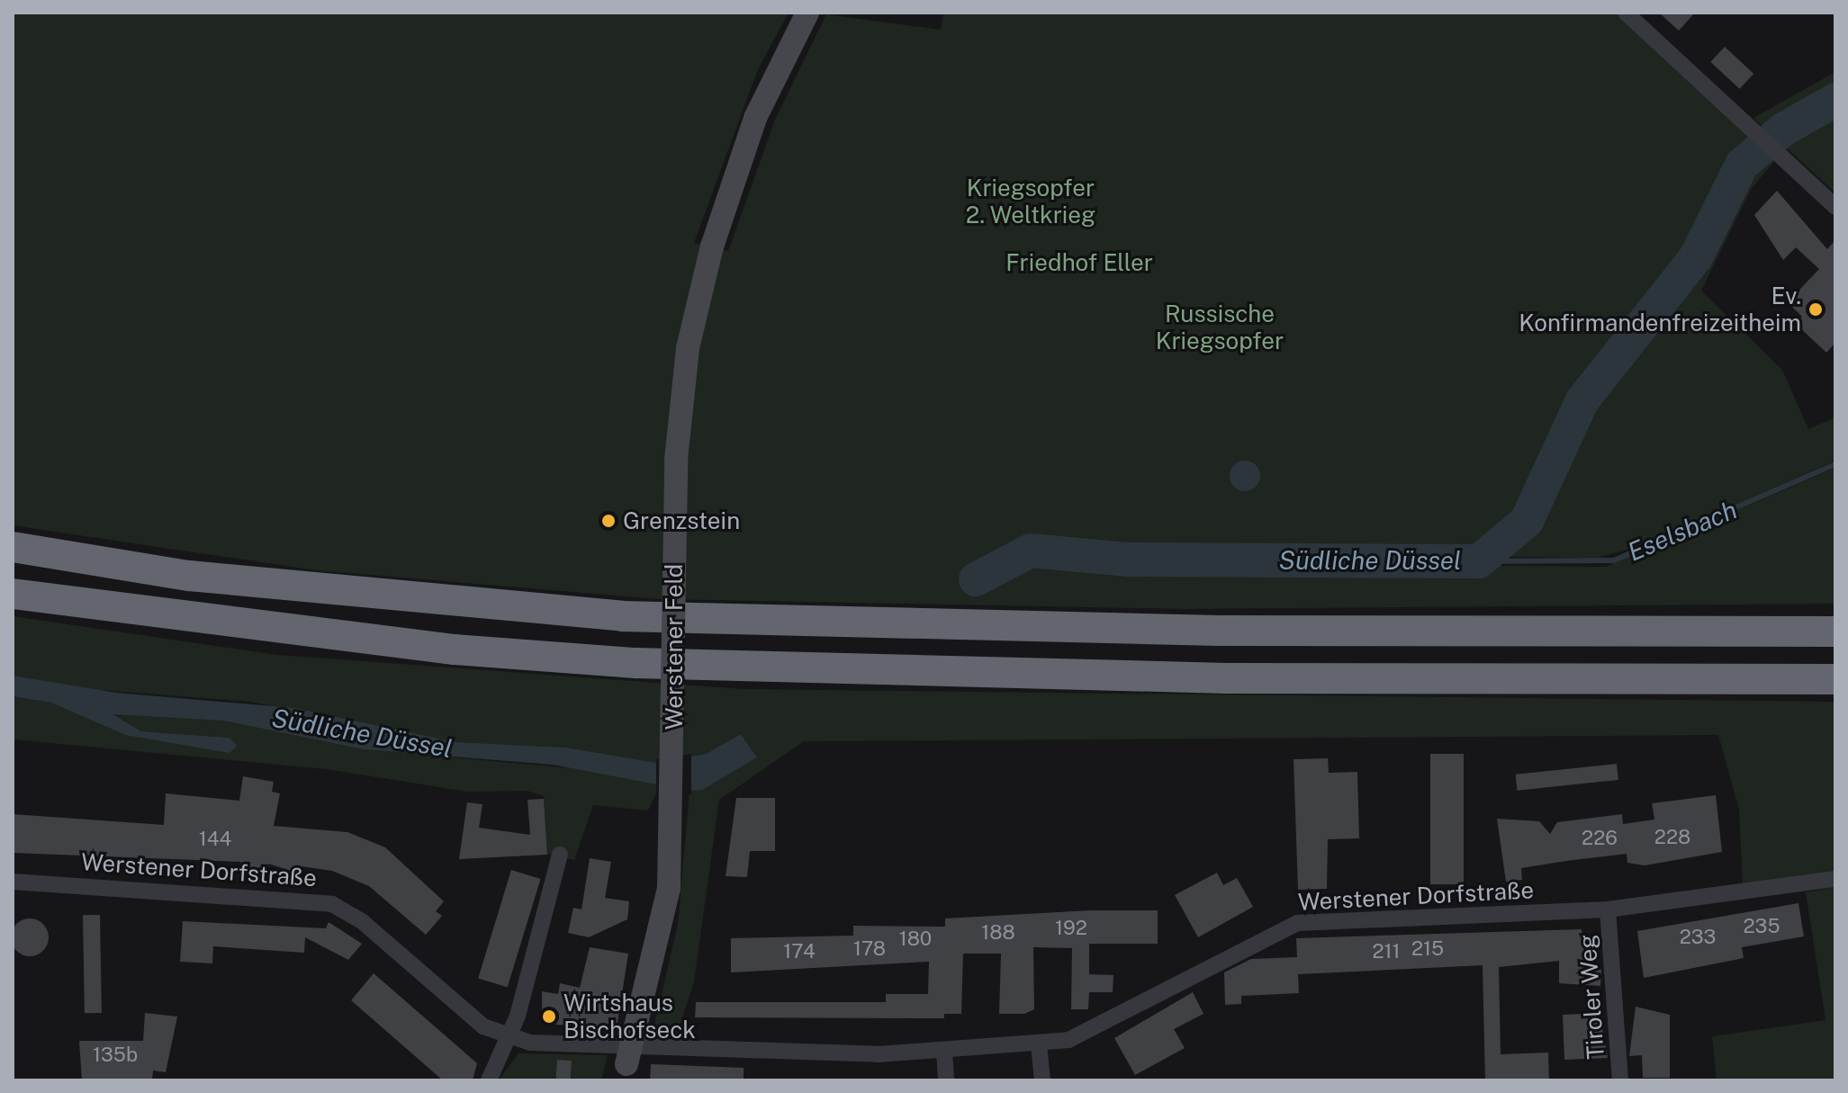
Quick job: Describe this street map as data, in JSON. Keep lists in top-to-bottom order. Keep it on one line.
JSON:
{"streets":{"main road":["Werstener Feld"],"street":["Werstener Dorfstraße","Tiroler Weg"]},"crossings":[["Werstener Dorfstraße","Tiroler Weg"]],"water":["Eselsbach","Südliche Düssel"],"parks":["Kriegsopfer 2. Weltkrieg","Friedhof Eller","Russische Kriegsopfer"],"places":["Ev. Konfirmandenfreizeitheim","Grenzstein","Wirtshaus Bischofseck"],"house_numbers":["228","226","144","235","192","188","233","180","178","215","174","211","135b"]}
